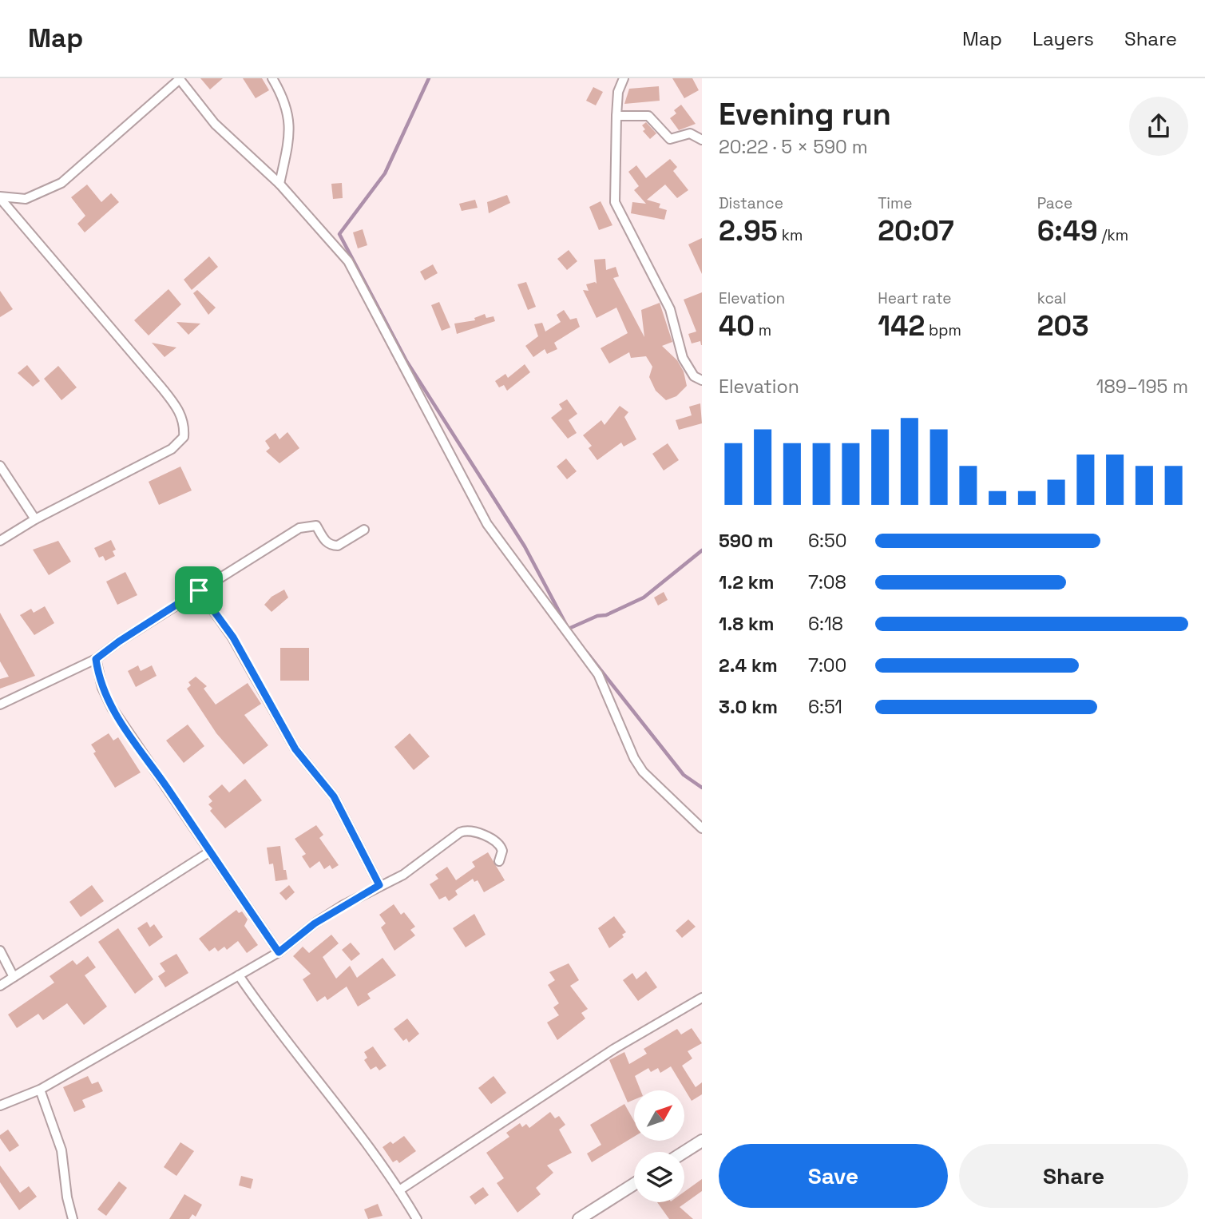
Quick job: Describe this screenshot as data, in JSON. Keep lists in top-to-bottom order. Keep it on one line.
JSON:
{"north":"top right","page":{"header":"Map","nav":["Map","Layers","Share"],"heading":["Evening run","20:22 · 5 × 590 m"],"stats":[["Distance","2.95 km"],["Time","20:07"],["Pace","6:49 /km"],["Elevation","40 m"],["Heart rate","142 bpm"],["kcal","203"]],"chart":["Elevation","189–195 m"],"list":[{"name":"590 m","note":"6:50"},{"name":"1.2 km","note":"7:08"},{"name":"1.8 km","note":"6:18"},{"name":"2.4 km","note":"7:00"},{"name":"3.0 km","note":"6:51"}],"buttons":["Save","Share"]}}
